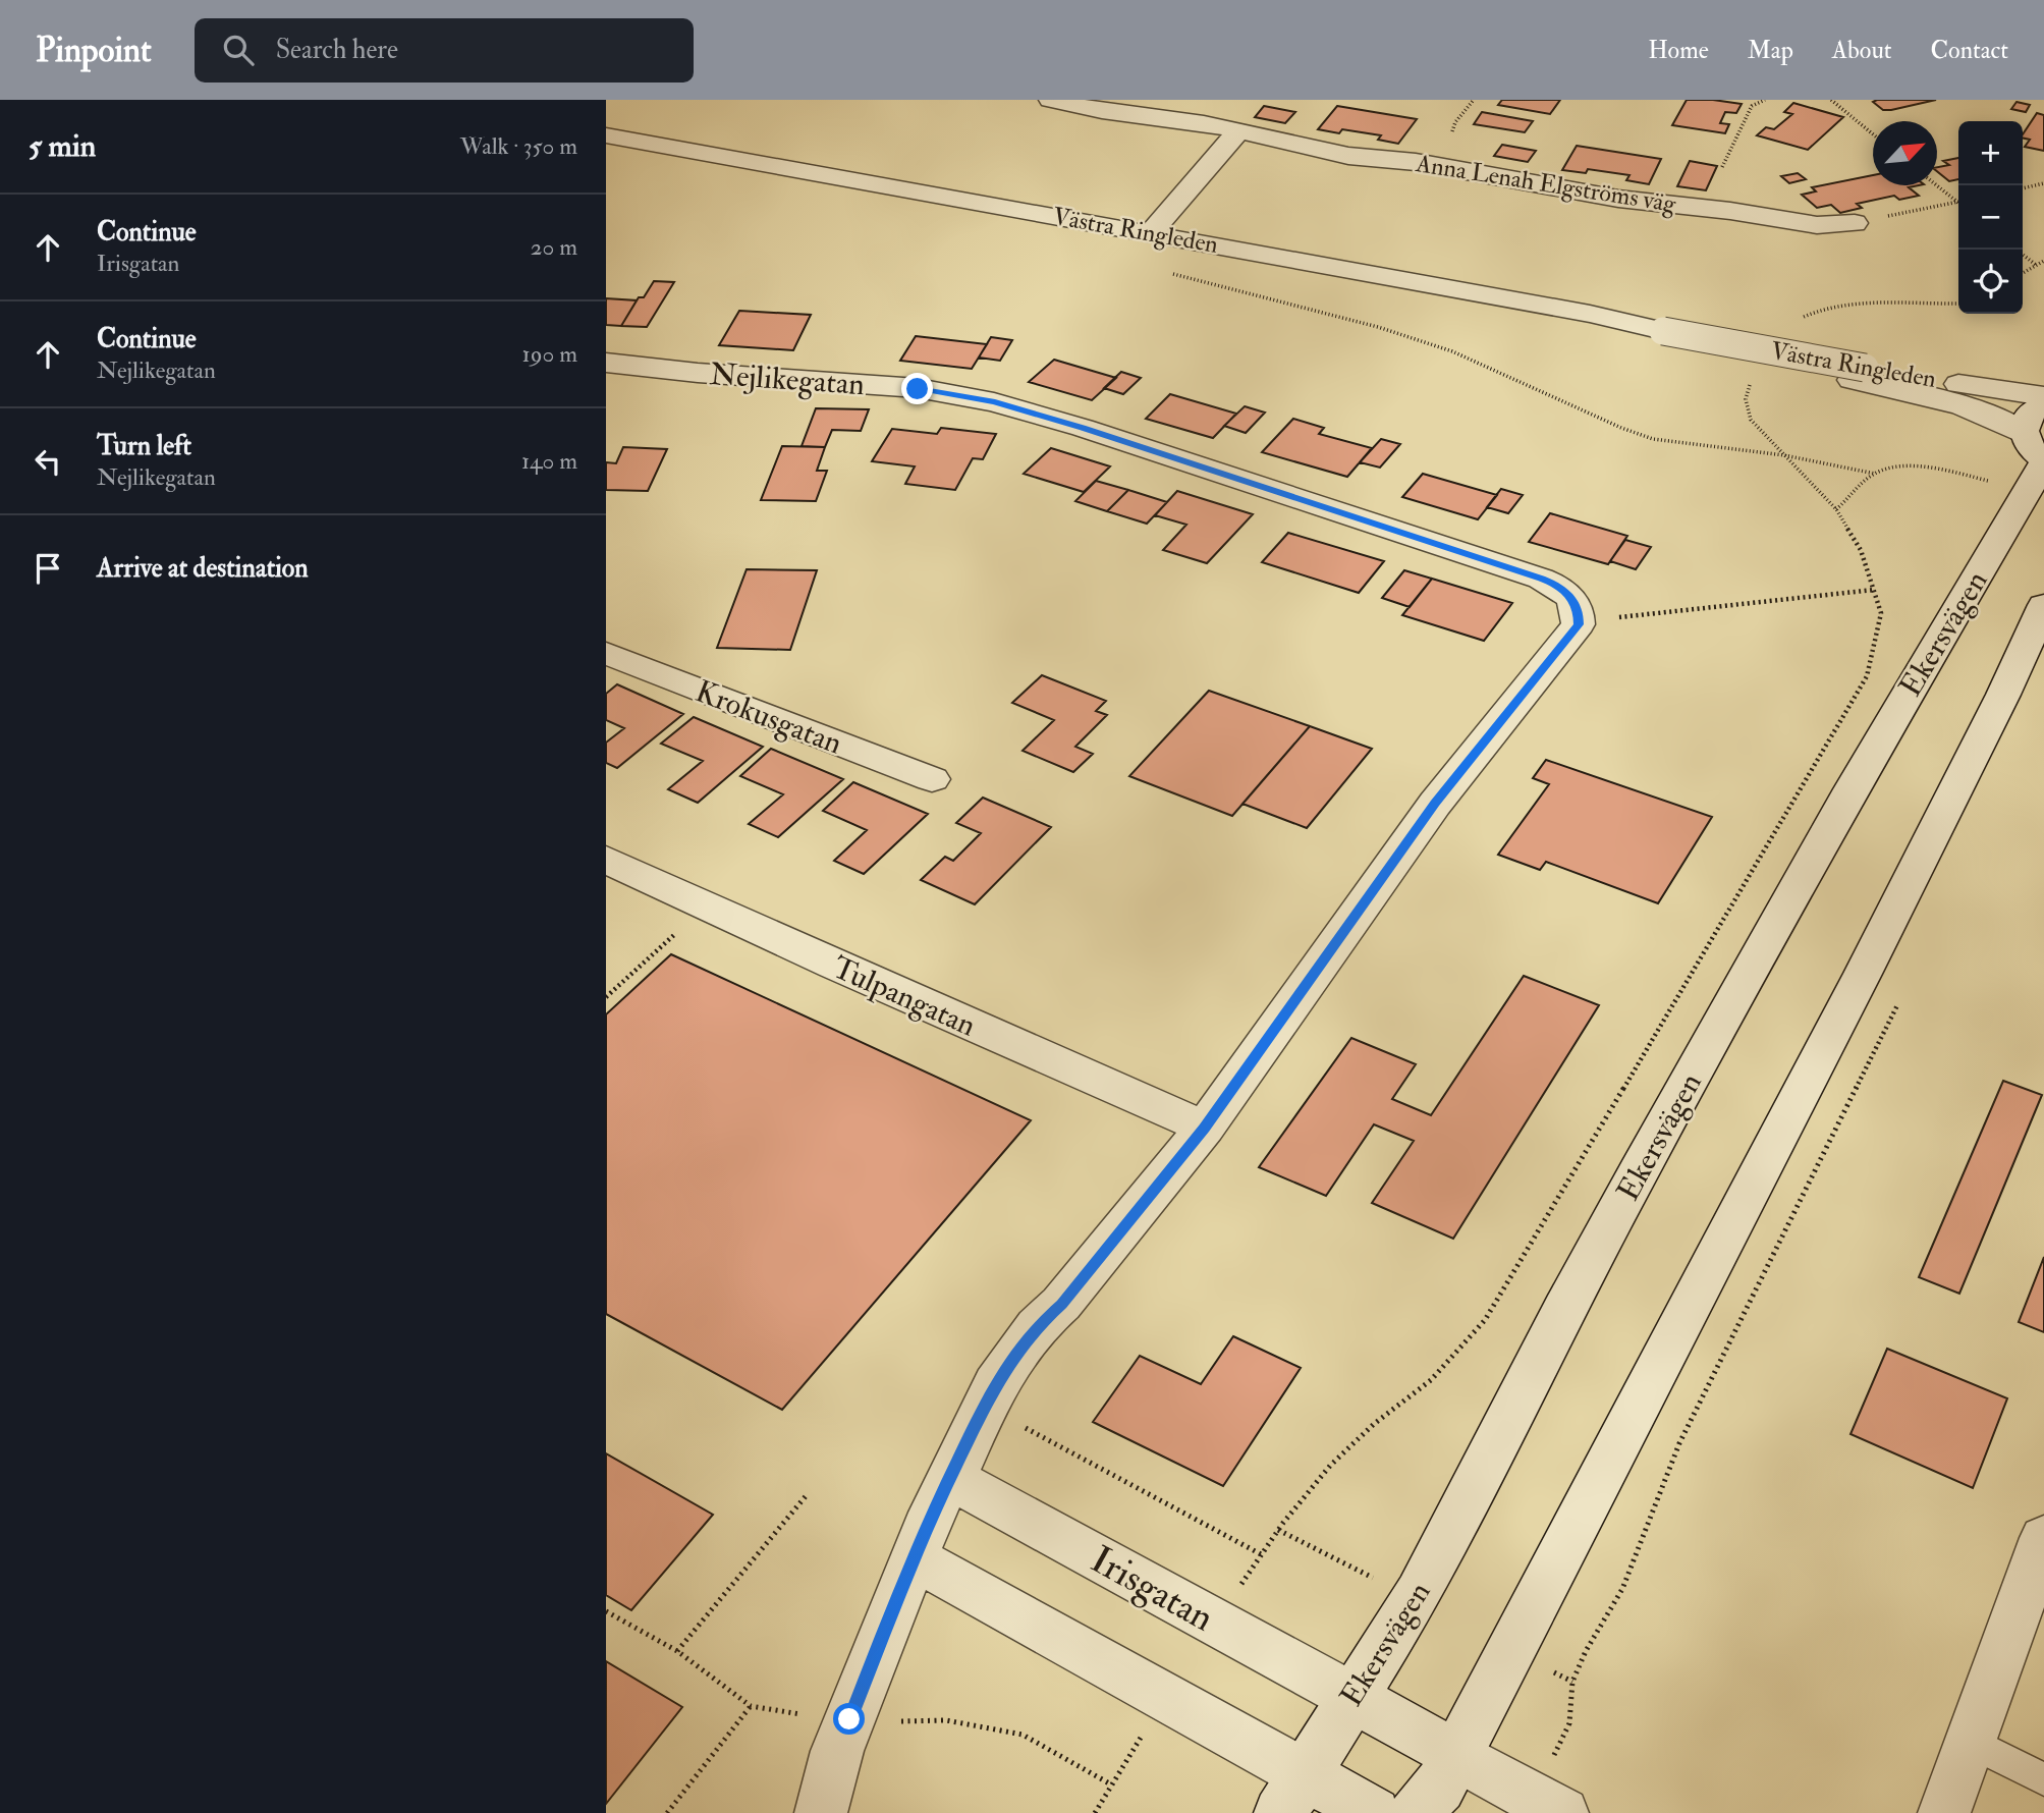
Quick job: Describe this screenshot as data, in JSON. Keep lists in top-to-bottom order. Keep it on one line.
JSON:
{"streets":{"street":["Anna Lenah Elgströms väg","Västra Ringleden","Nejlikegatan","Ekersvägen","Krokusgatan","Tulpangatan","Irisgatan"]},"crossings":[["Västra Ringleden","Ekersvägen"],["Ekersvägen","Irisgatan"]],"north":"top right","page":{"header":"Pinpoint","search":"Search here","nav":["Home","Map","About","Contact"],"heading":["5 min","Walk · 350 m"],"map_buttons":["+","−"],"list":[["Continue","Irisgatan","20 m"],["Continue","Nejlikegatan","190 m"],["Turn left","Nejlikegatan","140 m"],"Arrive at destination"]}}
